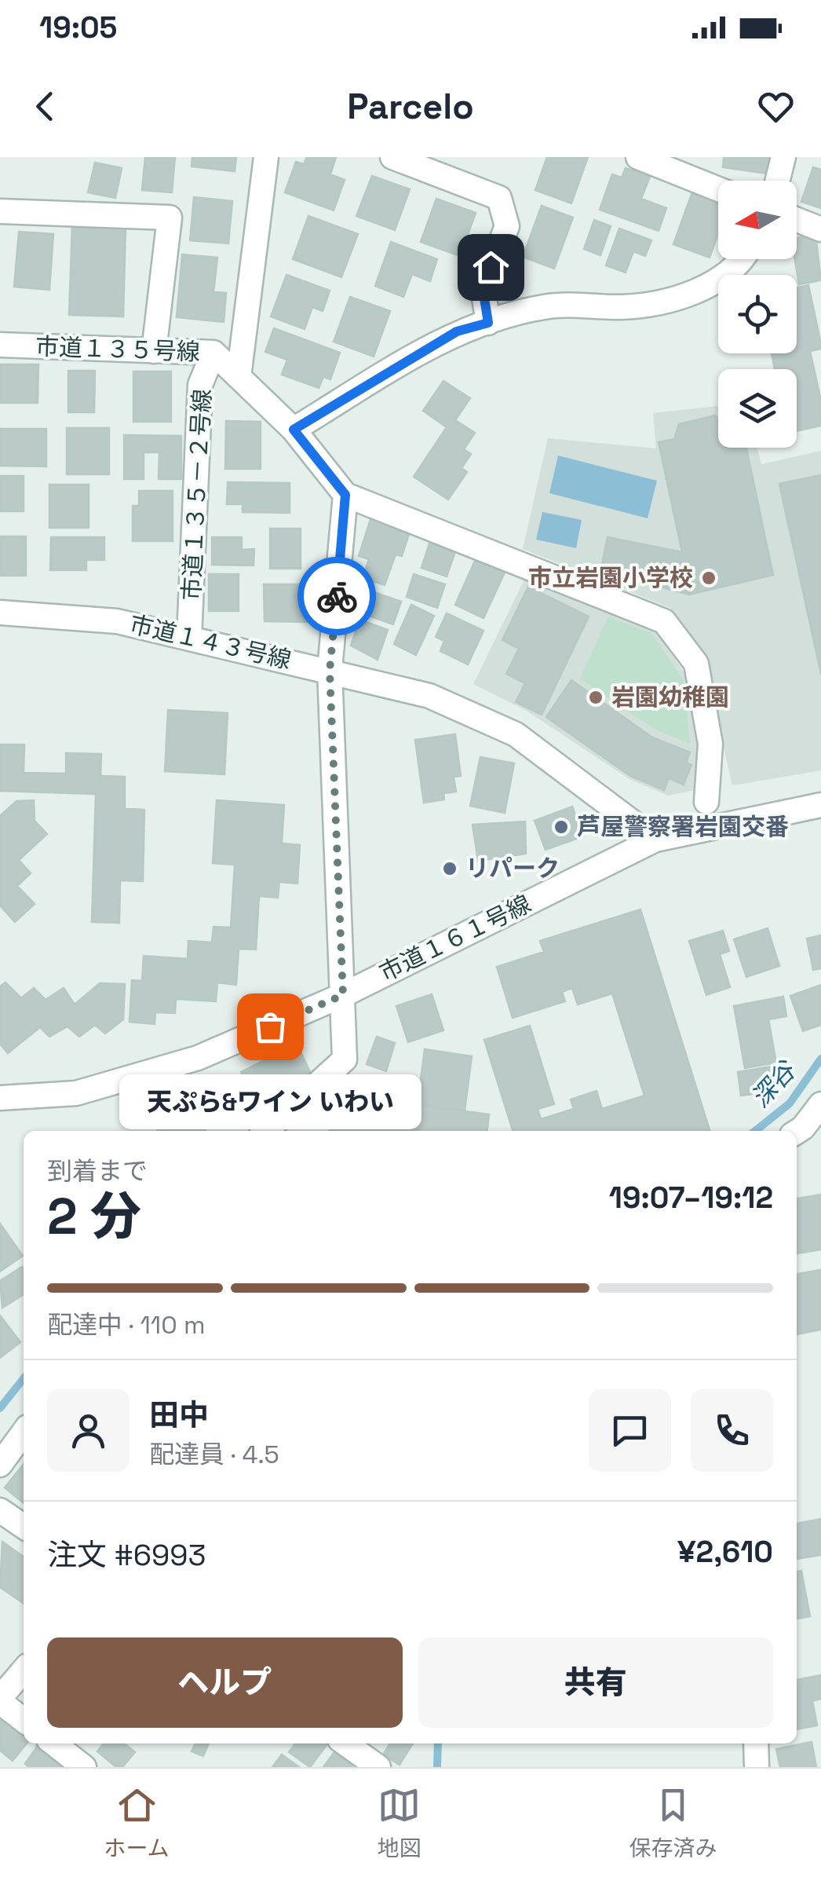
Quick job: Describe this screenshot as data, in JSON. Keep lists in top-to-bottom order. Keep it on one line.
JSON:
{"streets":{"street":["市道１３５号線","市道１３５－２号線","市道１４３号線","市道１６１号線"]},"crossings":[["市道１３５号線","市道１３５－２号線"],["市道１３５－２号線","市道１４３号線"],["市道１４３号線","市道１６１号線"]],"water":["深谷"],"places":["市立岩園小学校","岩園幼稚園","芦屋警察署岩園交番","リパーク","天ぷら&ワイン いわい"],"north":"left","page":{"status":"19:05","header":"Parcelo","bubble":"天ぷら&ワイン いわい","heading":["2 分","到着まで","19:07–19:12"],"panel":["田中","配達員 · 4.5","注文 #6993","¥2,610"],"bar":"配達中 · 110 m","buttons":["ヘルプ","共有"],"tabs":["ホーム","地図","保存済み"]}}
